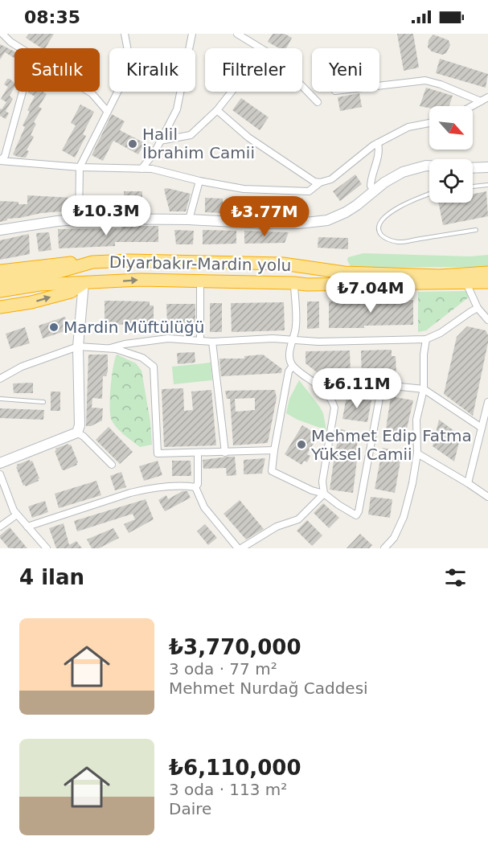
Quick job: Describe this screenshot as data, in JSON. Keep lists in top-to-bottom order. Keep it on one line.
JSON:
{"streets":{"highway":["Diyarbakır-Mardin yolu"]},"places":["Halil İbrahim Camii","Mardin Müftülüğü","Mehmet Edip Fatma Yüksel Camii"],"north":"bottom right","page":{"status":"08:35","chip":["Satılık","Kiralık","Filtreler","Yeni"],"price":["₺10.3M","₺3.77M","₺7.04M","₺6.11M"],"heading":"4 ilan","list":[{"name":"₺3,770,000","note":"3 oda · 77 m² · Mehmet Nurdağ Caddesi"},{"name":"₺6,110,000","note":"3 oda · 113 m² · Daire"}]}}
